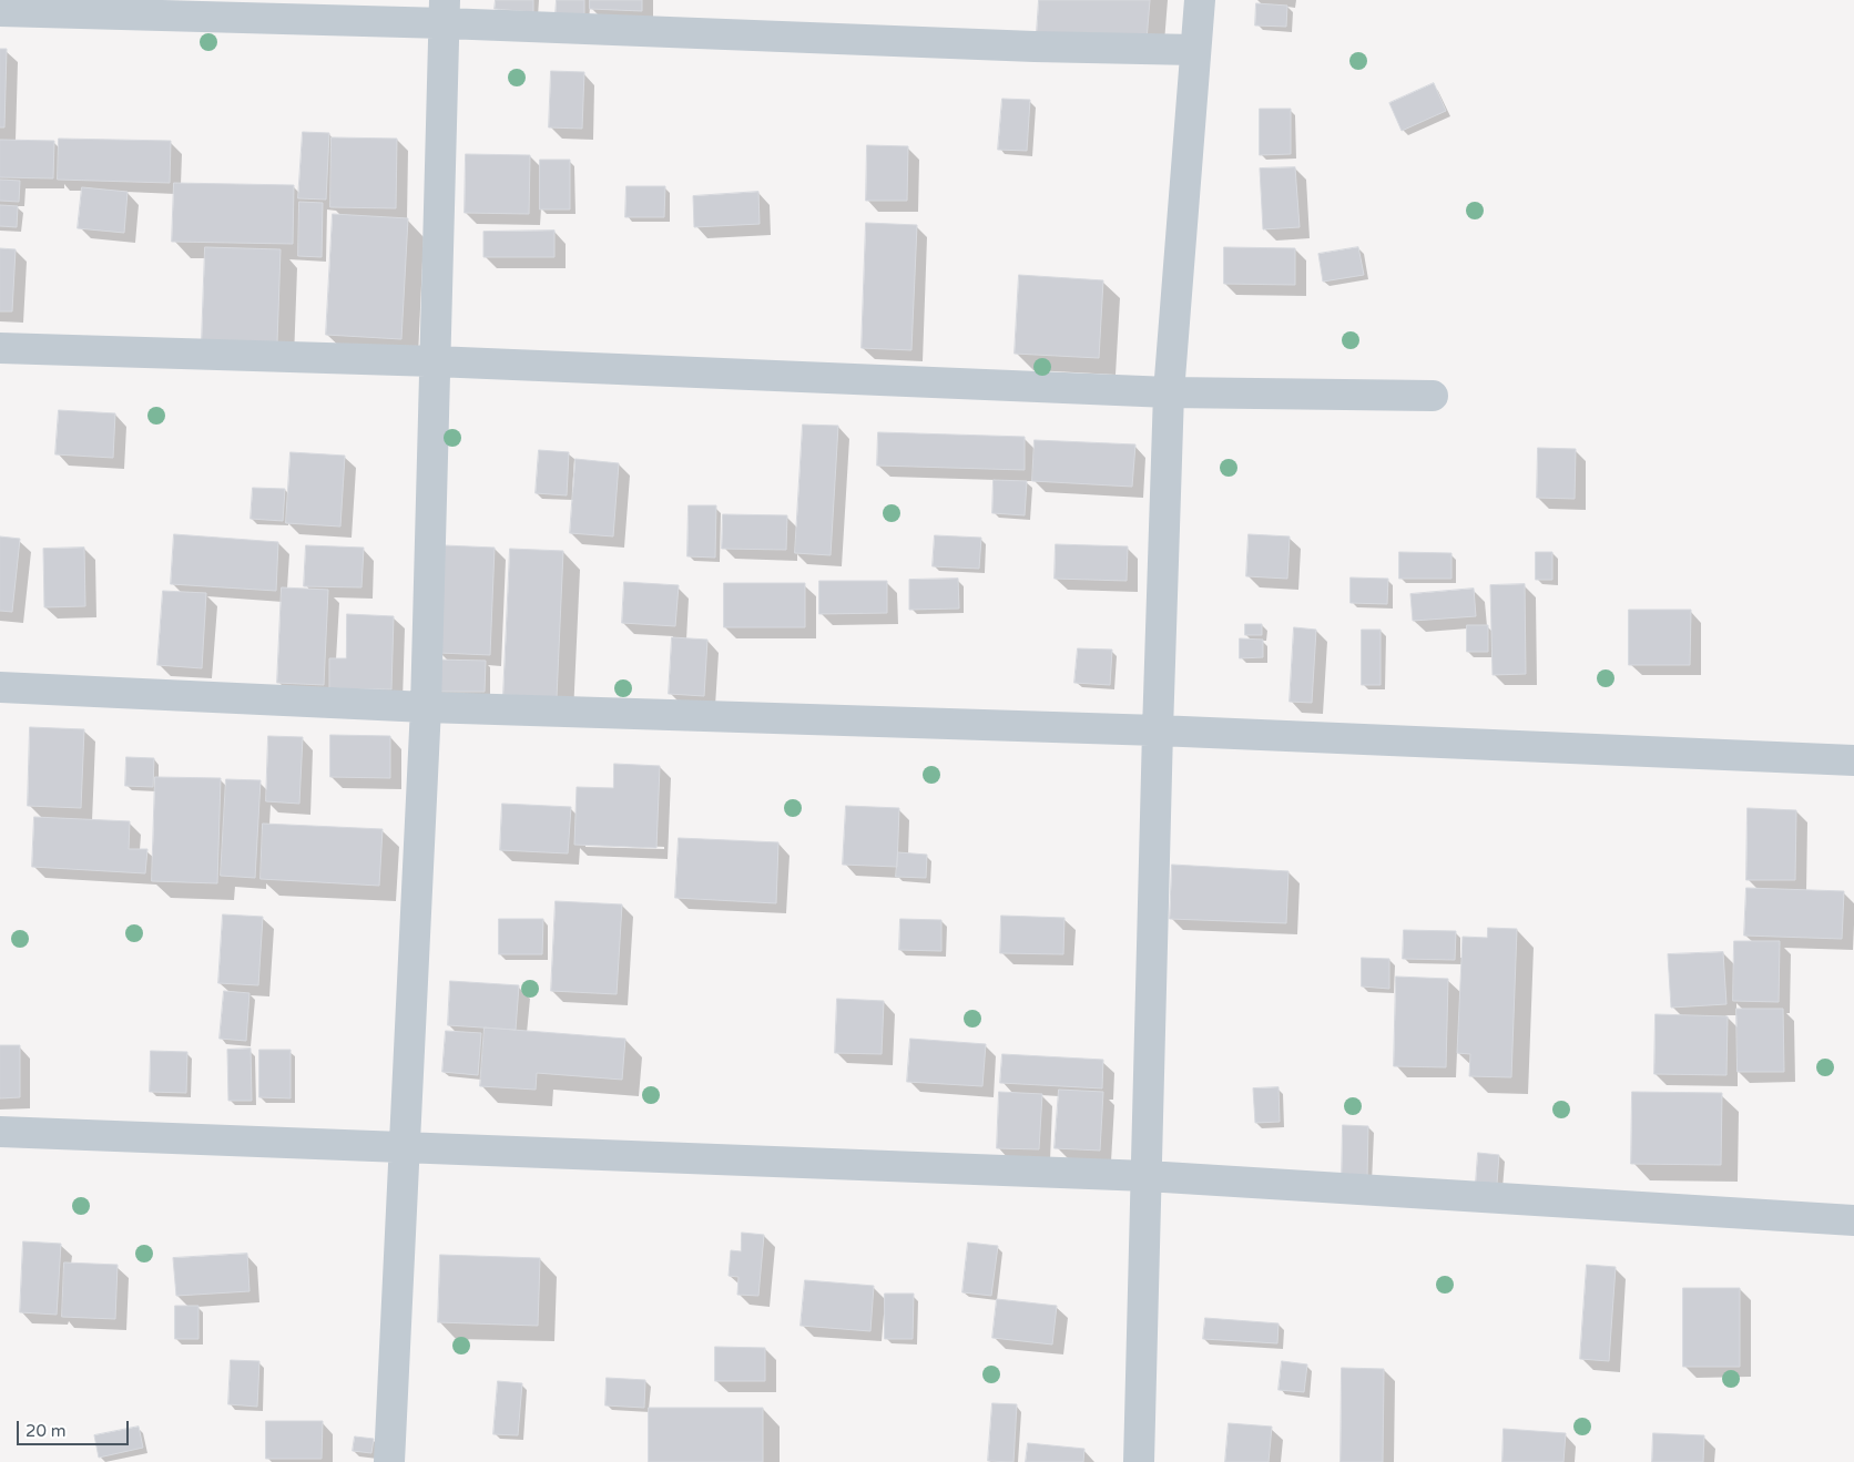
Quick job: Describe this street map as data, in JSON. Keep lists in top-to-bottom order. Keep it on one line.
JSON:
{"scale_bar":"20 m"}
